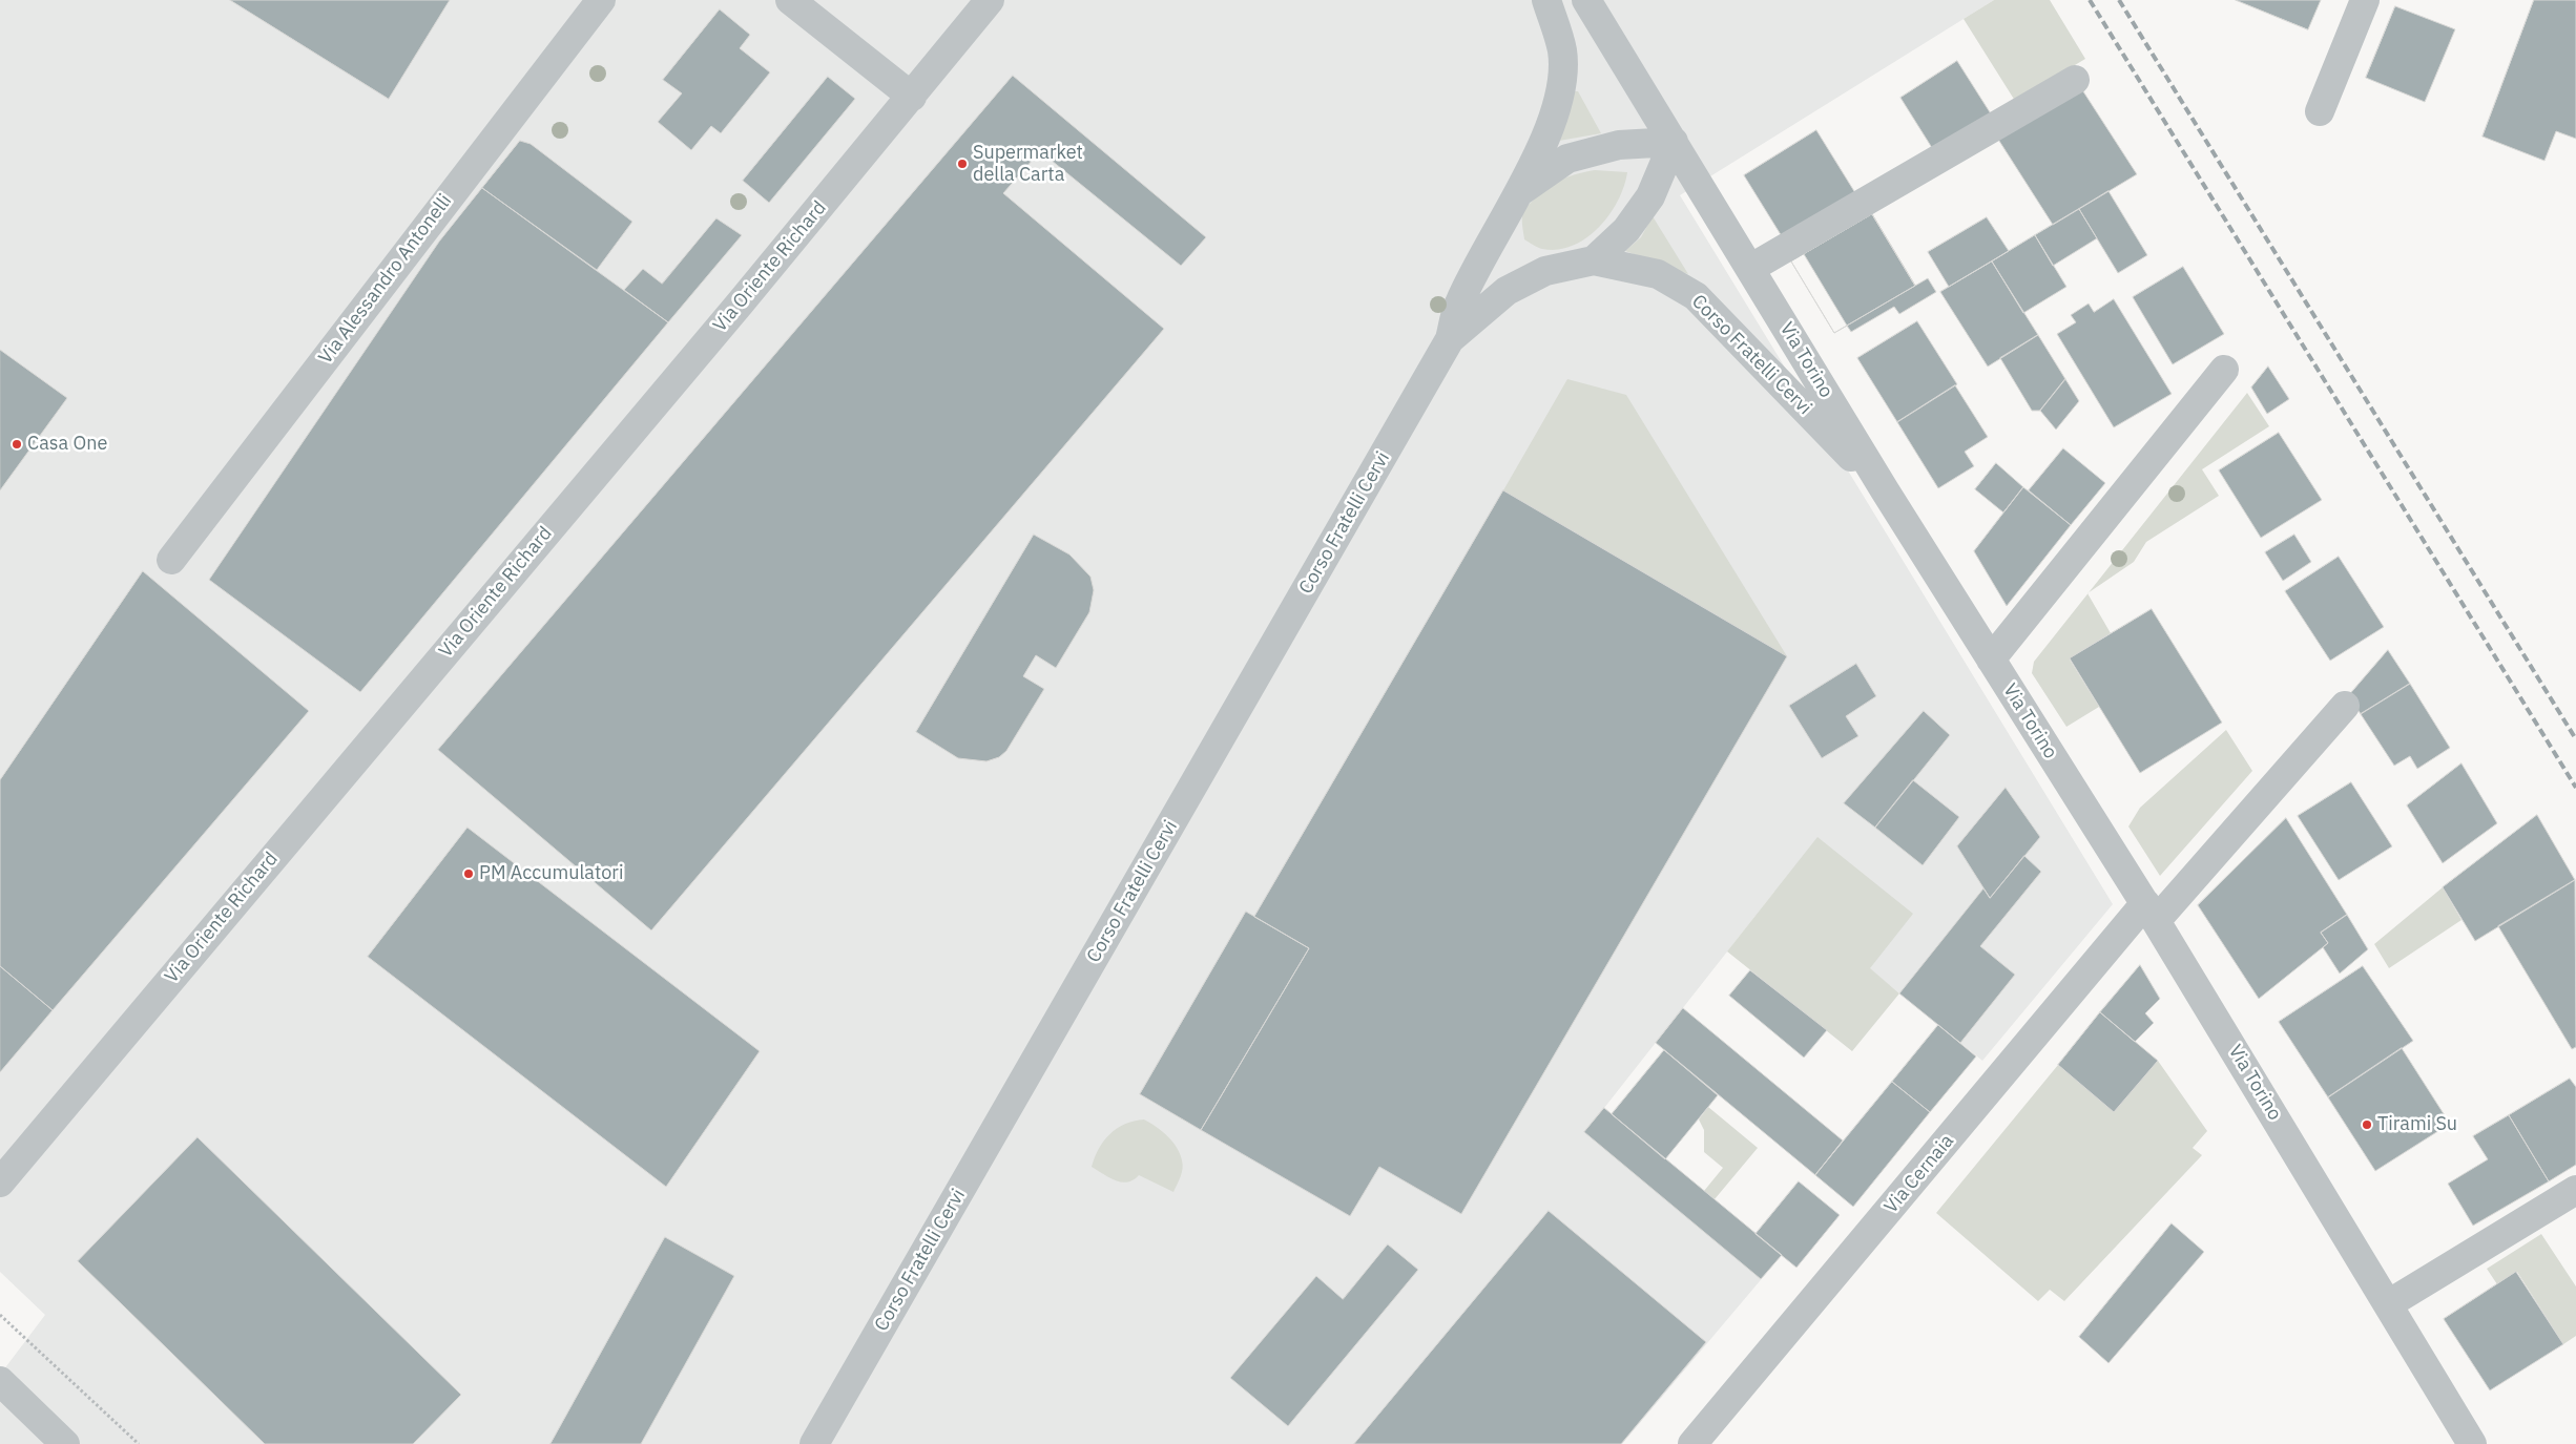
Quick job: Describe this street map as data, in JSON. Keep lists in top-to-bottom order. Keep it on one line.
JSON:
{"streets":{"street":["Via Oriente Richard","Via Alessandro Antonelli","Corso Fratelli Cervi","Via Torino","Via Cernaia"]},"crossings":[["Corso Fratelli Cervi","Via Torino"],["Via Torino","Via Cernaia"]],"places":["Supermarket della Carta","Casa One","PM Accumulatori","Tirami Su"]}
